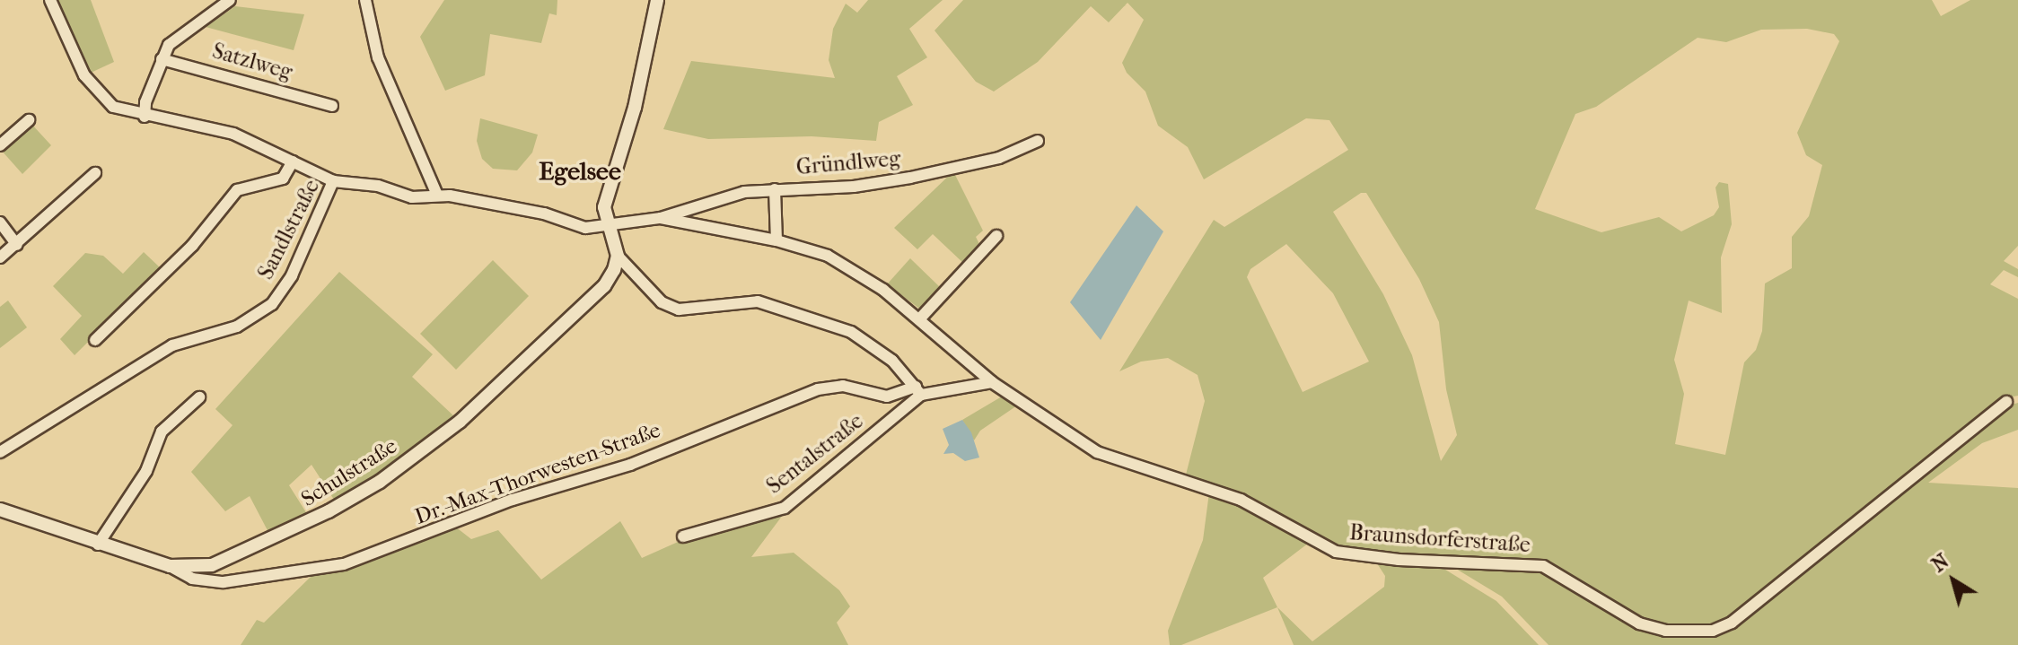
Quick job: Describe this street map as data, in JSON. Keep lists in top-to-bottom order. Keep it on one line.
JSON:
{"streets":{"street":["Satzlweg","Gründlweg","Sandlstraße","Sentalstraße","Schulstraße","Dr.-Max-Thorwesten-Straße","Braunsdorferstraße"]},"crossings":[["Gründlweg","Braunsdorferstraße"],["Sandlstraße","Braunsdorferstraße"],["Sentalstraße","Dr.-Max-Thorwesten-Straße"],["Schulstraße","Dr.-Max-Thorwesten-Straße"],["Dr.-Max-Thorwesten-Straße","Braunsdorferstraße"]],"districts":["Egelsee"],"north":"top left"}
